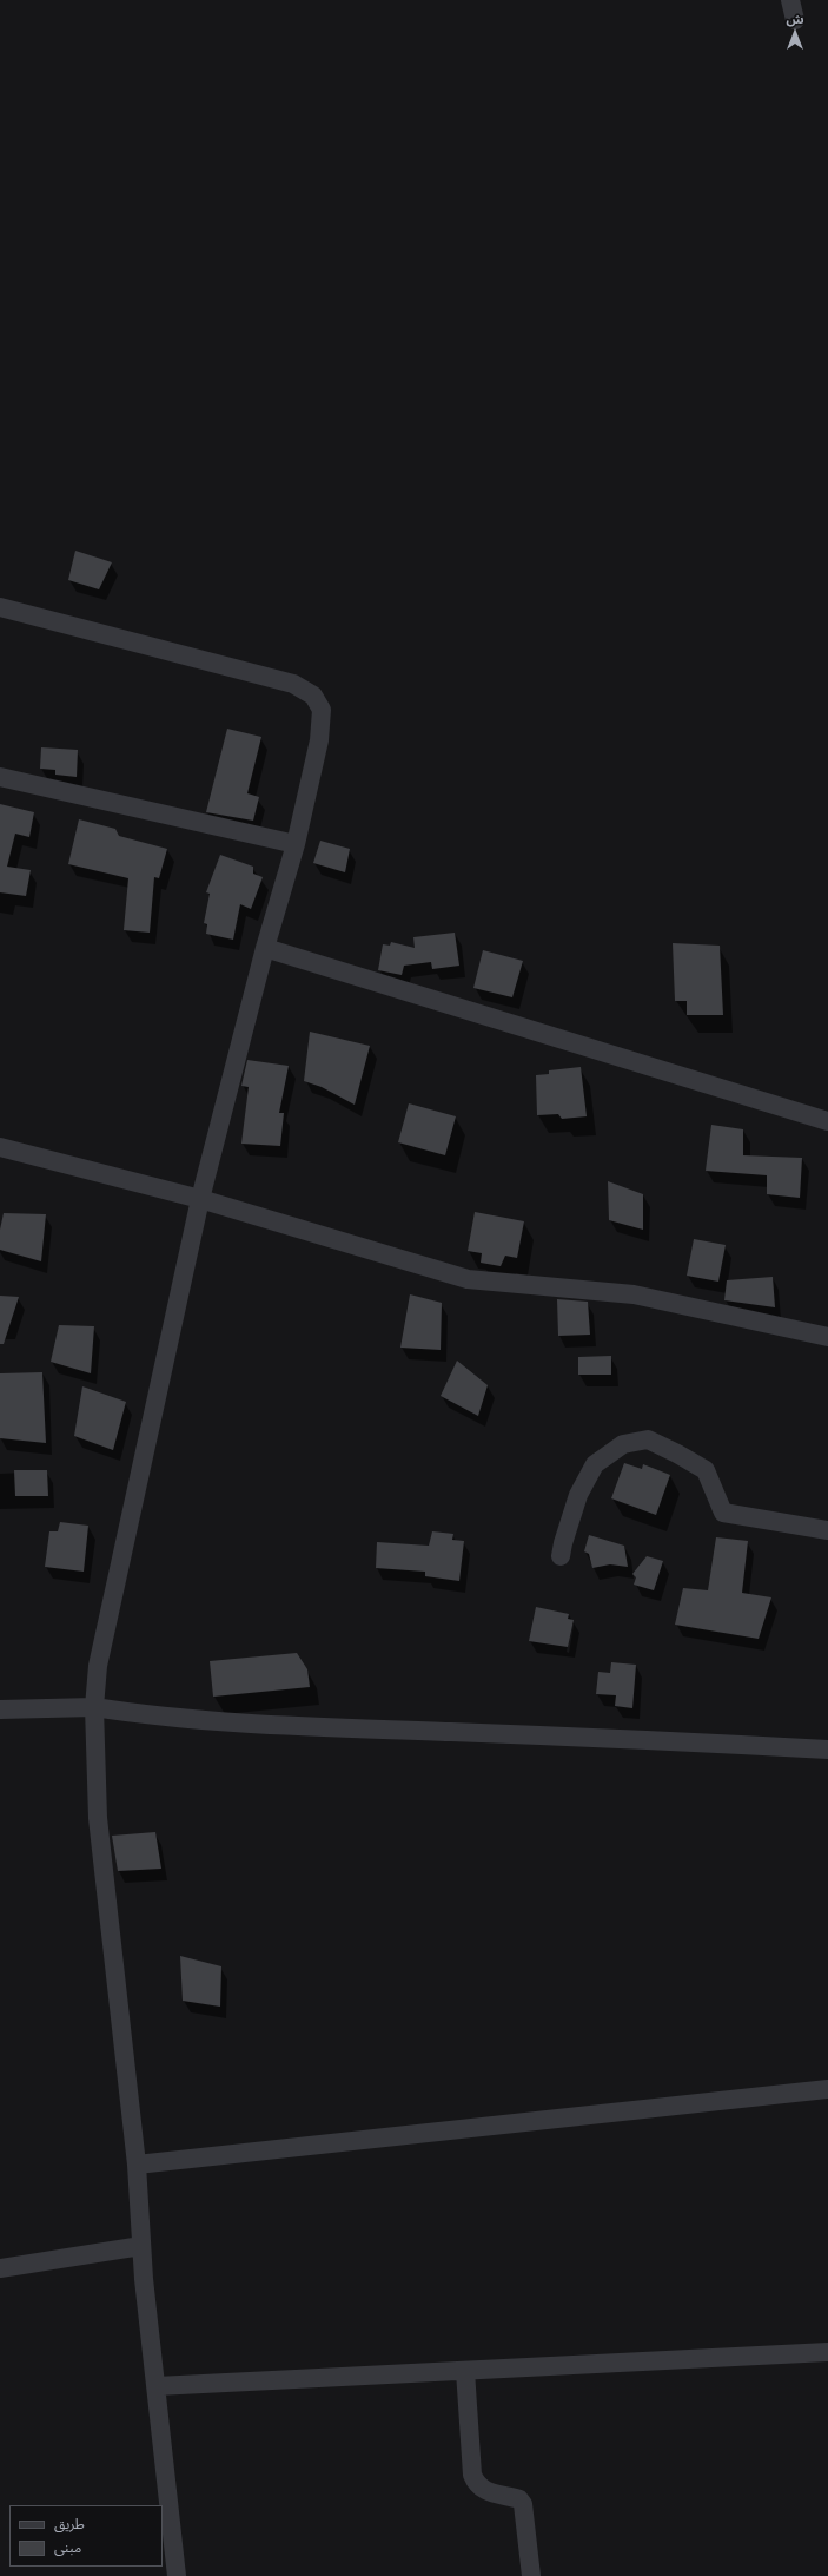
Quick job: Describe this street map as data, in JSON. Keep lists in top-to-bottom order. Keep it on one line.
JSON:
{"legend":["طريق","مبنى"],"north":"top"}
